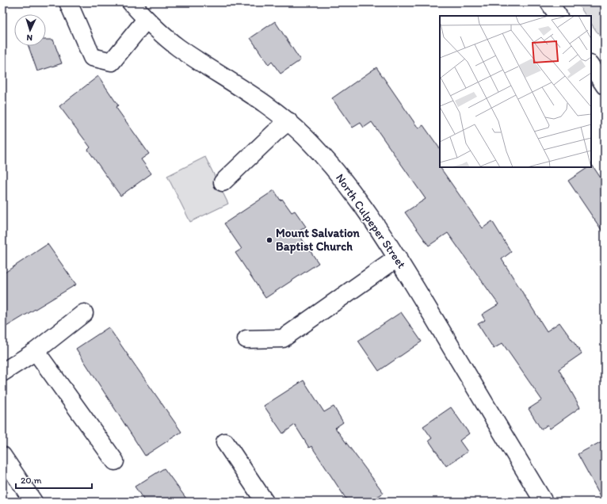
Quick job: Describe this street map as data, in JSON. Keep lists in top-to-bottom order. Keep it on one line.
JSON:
{"streets":{"street":["North Culpeper Street"]},"places":["Mount Salvation Baptist Church"],"scale_bar":"20 m","north":"bottom"}
